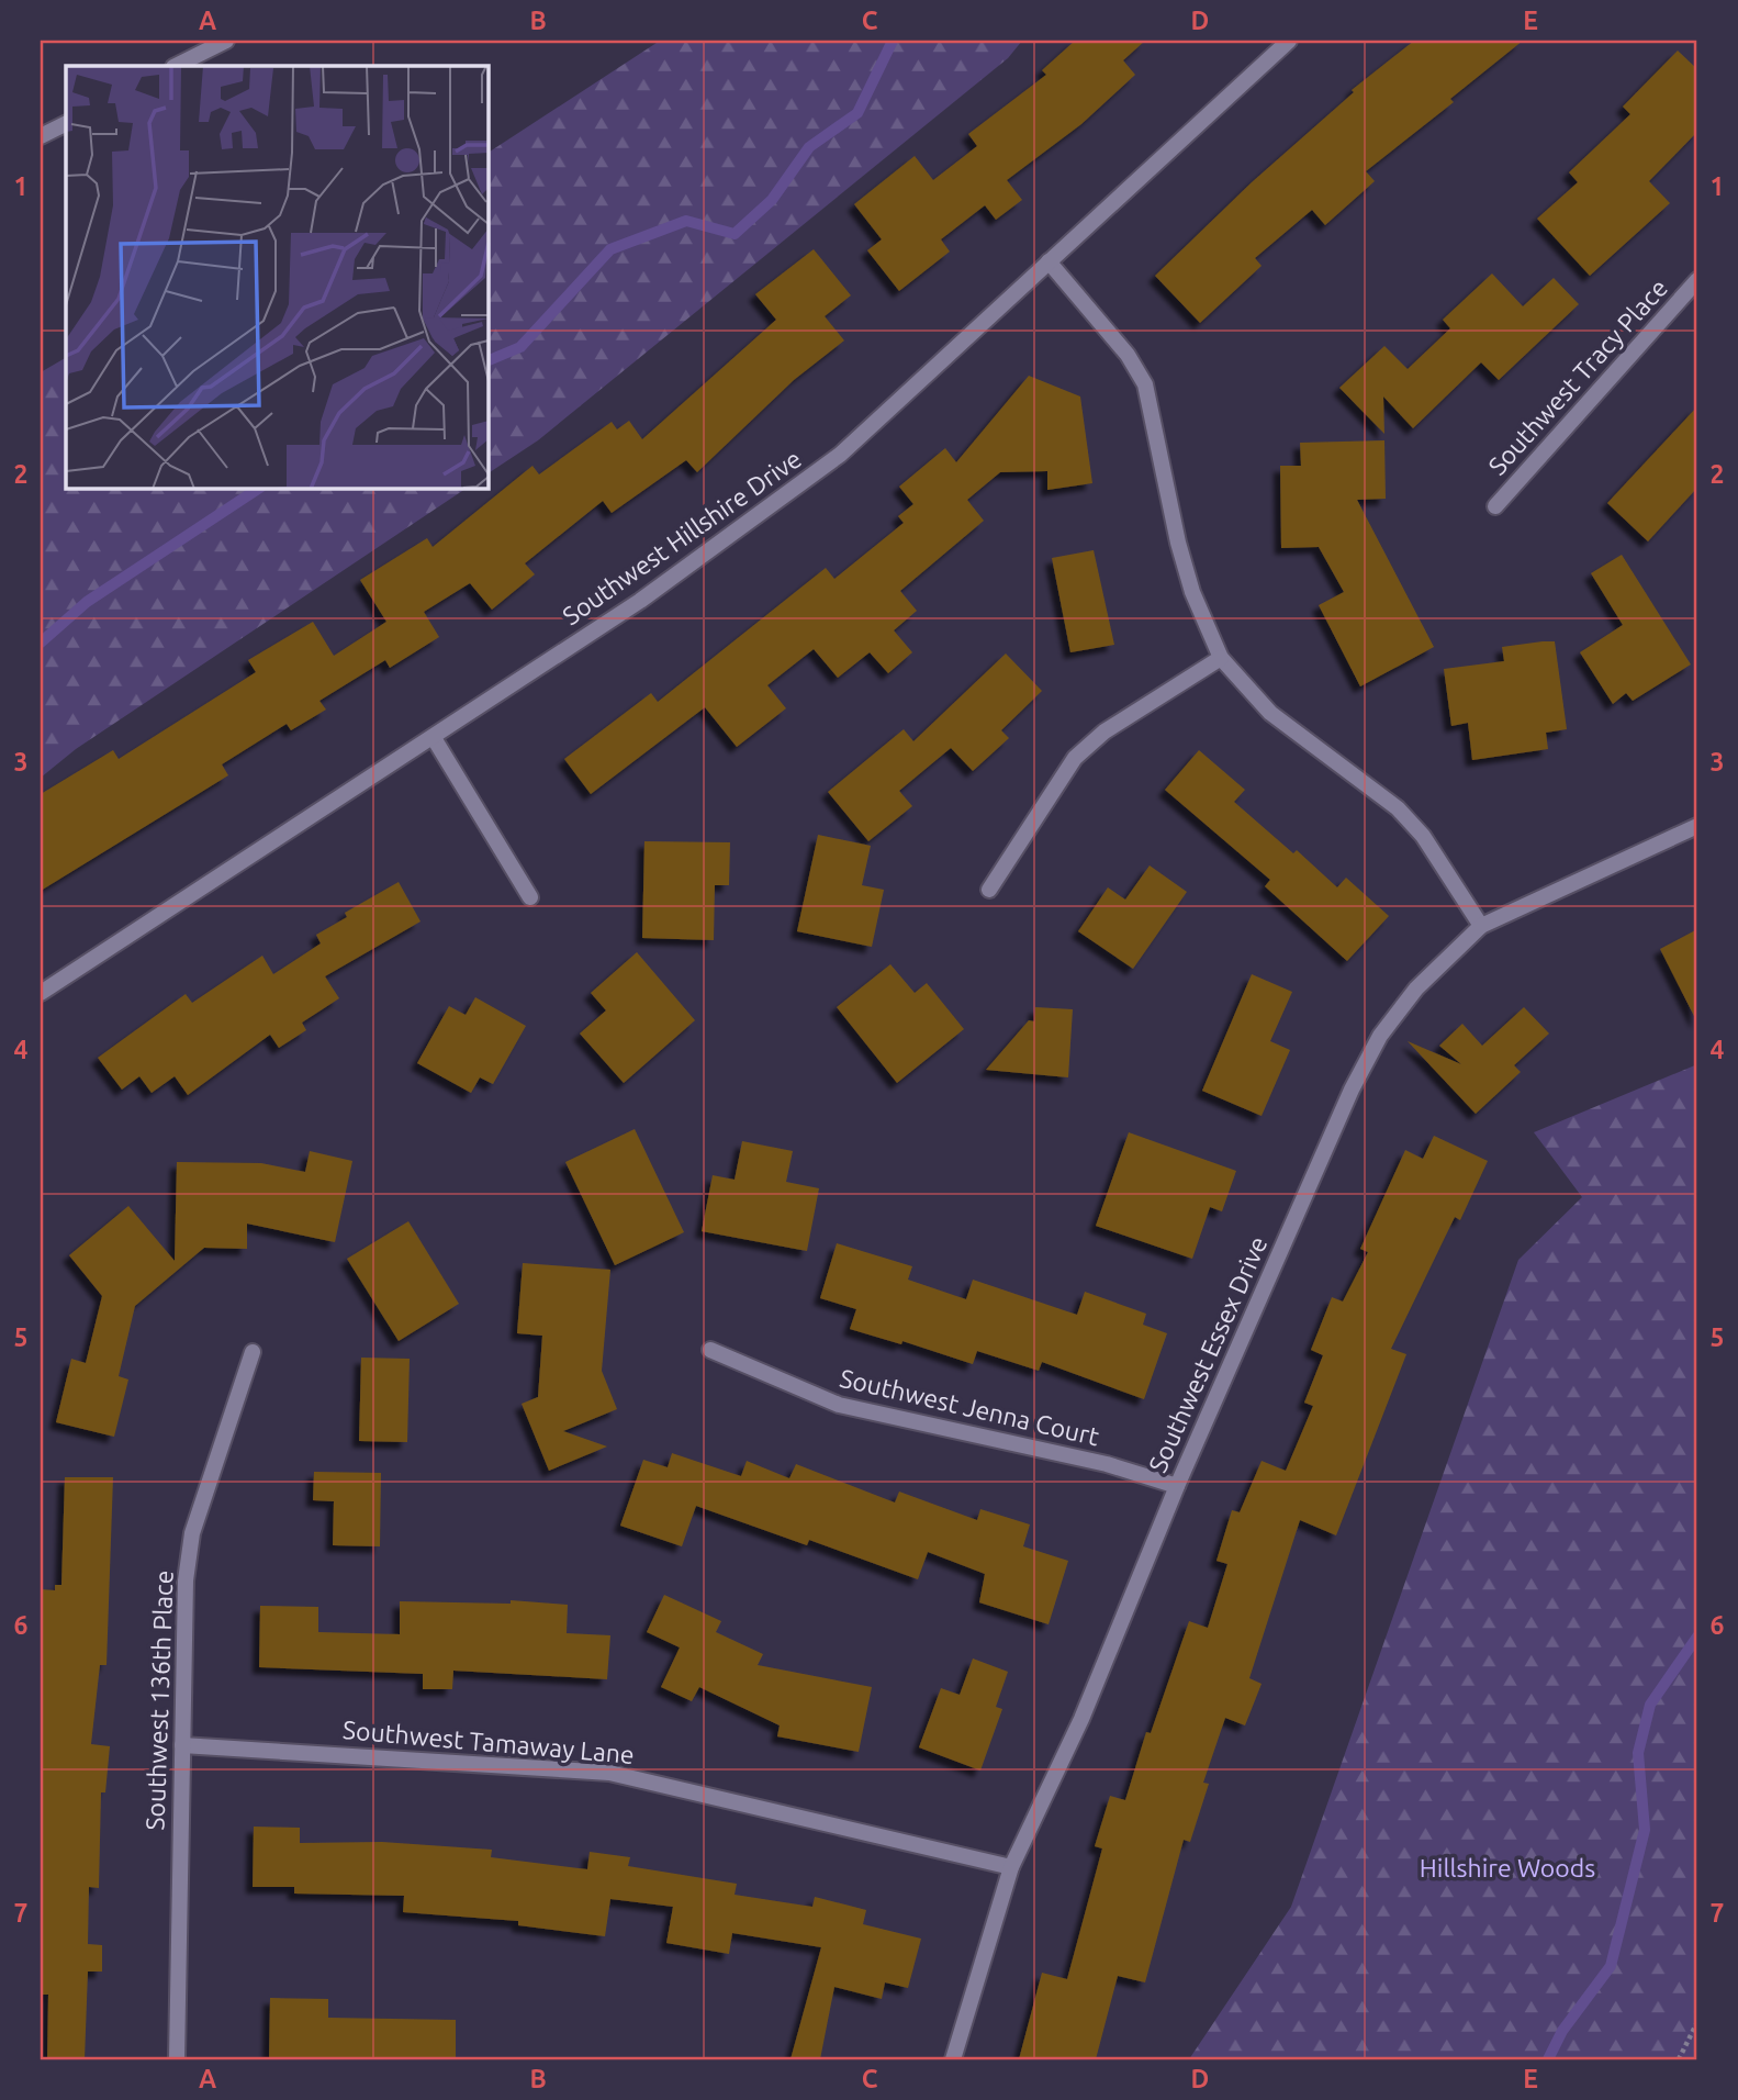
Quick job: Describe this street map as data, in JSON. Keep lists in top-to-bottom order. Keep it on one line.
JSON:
{"streets":{"street":["Southwest Tracy Place","Southwest Hillshire Drive","Southwest Essex Drive","Southwest Jenna Court","Southwest 136th Place","Southwest Tamaway Lane"]},"crossings":[["Southwest Essex Drive","Southwest Jenna Court"],["Southwest Essex Drive","Southwest Tamaway Lane"],["Southwest 136th Place","Southwest Tamaway Lane"]],"parks":["Hillshire Woods"],"grid":{"columns":["A","B","C","D","E"],"rows":["1","2","3","4","5","6","7"]}}
